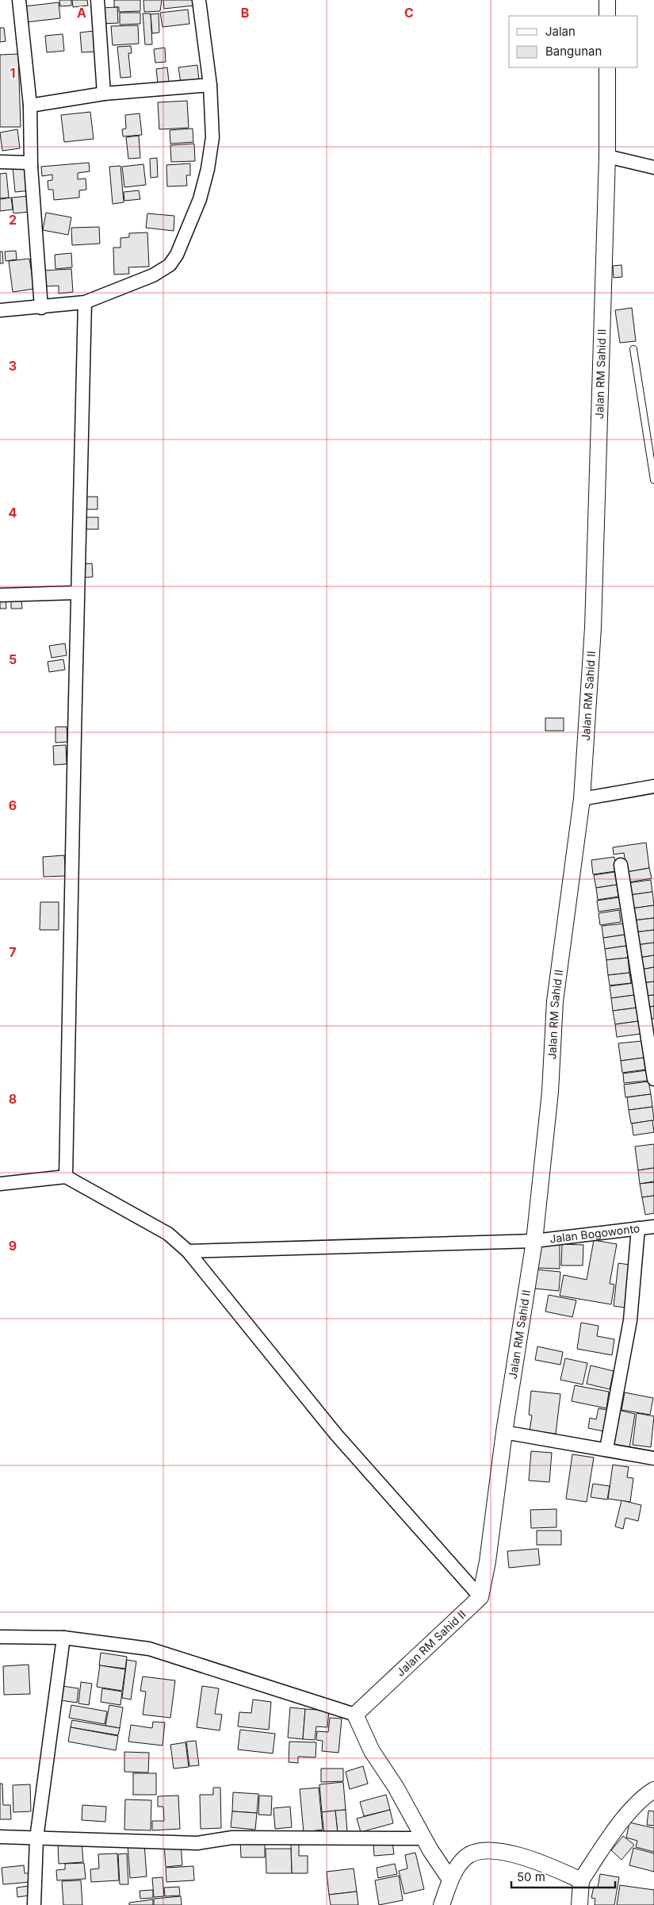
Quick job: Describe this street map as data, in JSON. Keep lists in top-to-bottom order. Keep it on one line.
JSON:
{"streets":{"street":["Jalan RM Sahid II","Jalan Bogowonto"]},"crossings":[["Jalan RM Sahid II","Jalan Bogowonto"]],"legend":["Jalan","Bangunan"],"scale_bar":"50 m","grid":{"columns":["A","B","C"],"rows":["1","2","3","4","5","6","7","8","9"]}}
